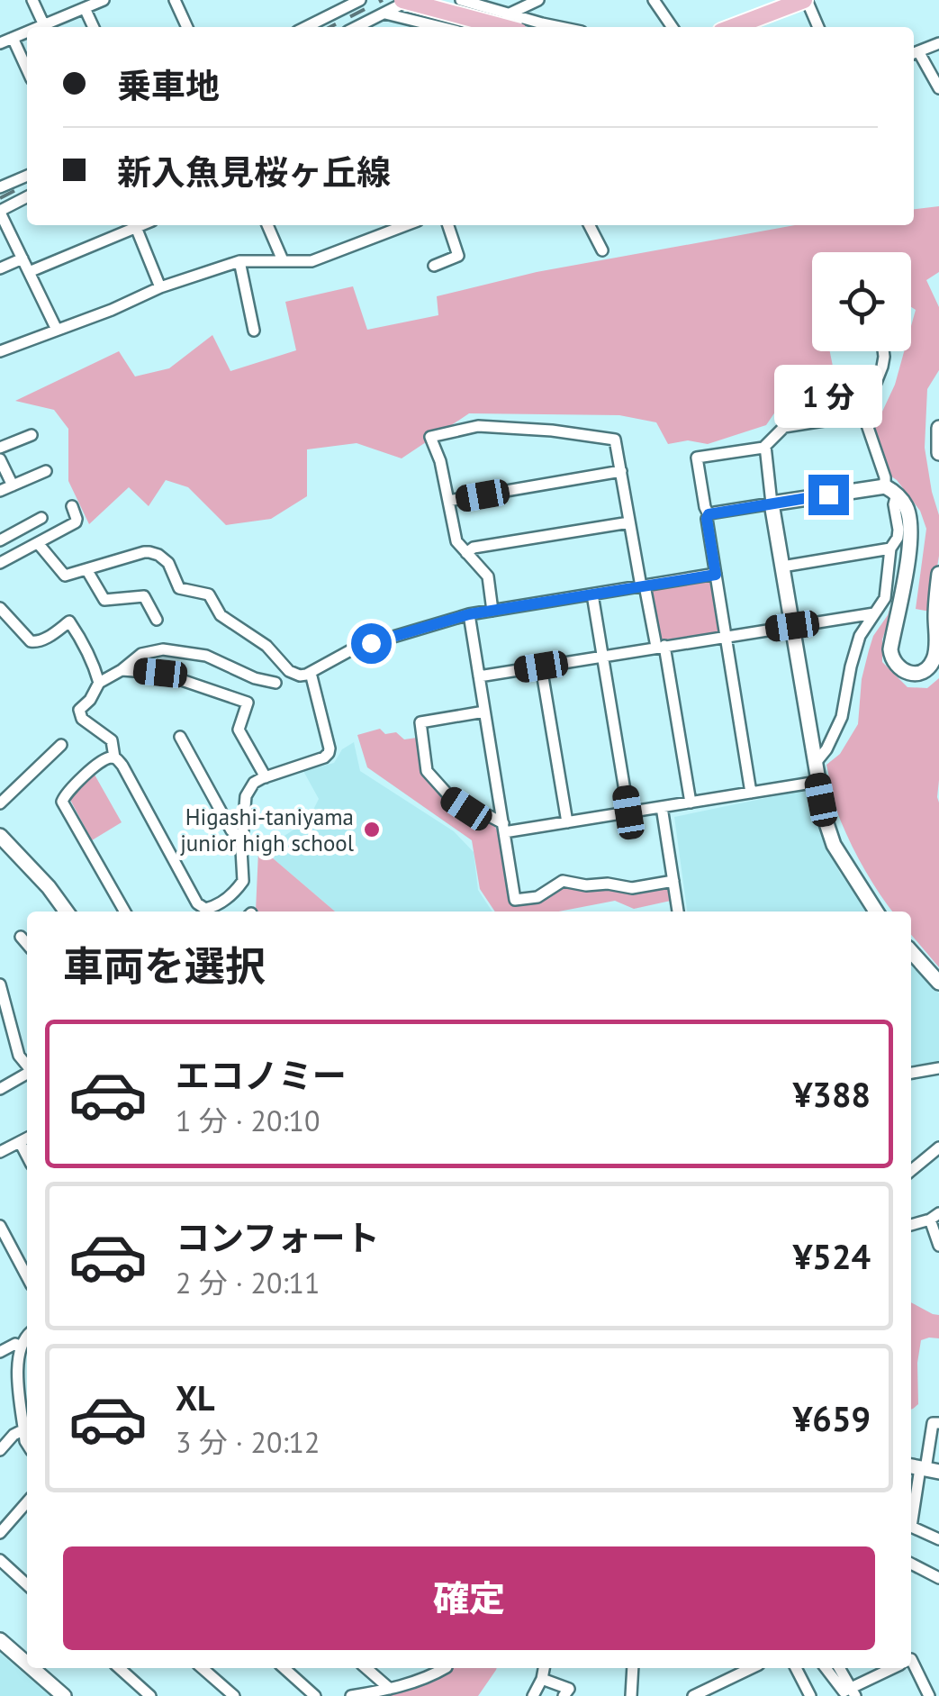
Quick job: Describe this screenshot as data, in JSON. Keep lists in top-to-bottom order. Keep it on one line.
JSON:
{"places":["Higashi-taniyama junior high school"],"page":{"banner":["乗車地","新入魚見桜ヶ丘線"],"bubble":"1 分","heading":"車両を選択","list":[{"name":"エコノミー","note":"1 分 · 20:10","value":"¥388"},{"name":"コンフォート","note":"2 分 · 20:11","value":"¥524"},{"name":"XL","note":"3 分 · 20:12","value":"¥659"}],"buttons":"確定"}}
